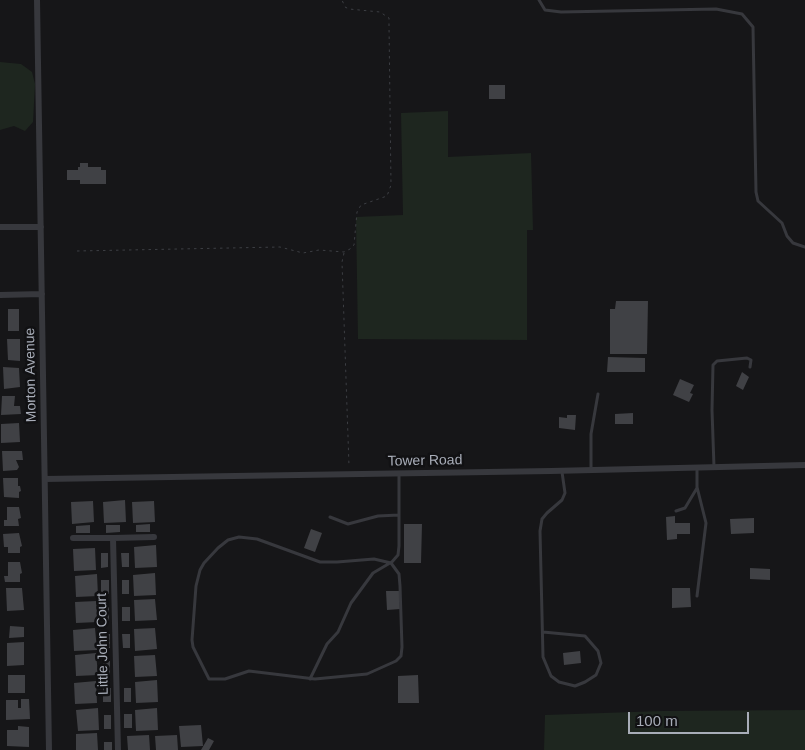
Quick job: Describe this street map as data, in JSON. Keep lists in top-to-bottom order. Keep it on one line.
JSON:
{"streets":{"street":["Morton Avenue","Tower Road","Little John Court"]},"crossings":[["Morton Avenue","Tower Road"]],"scale_bar":"100 m"}
